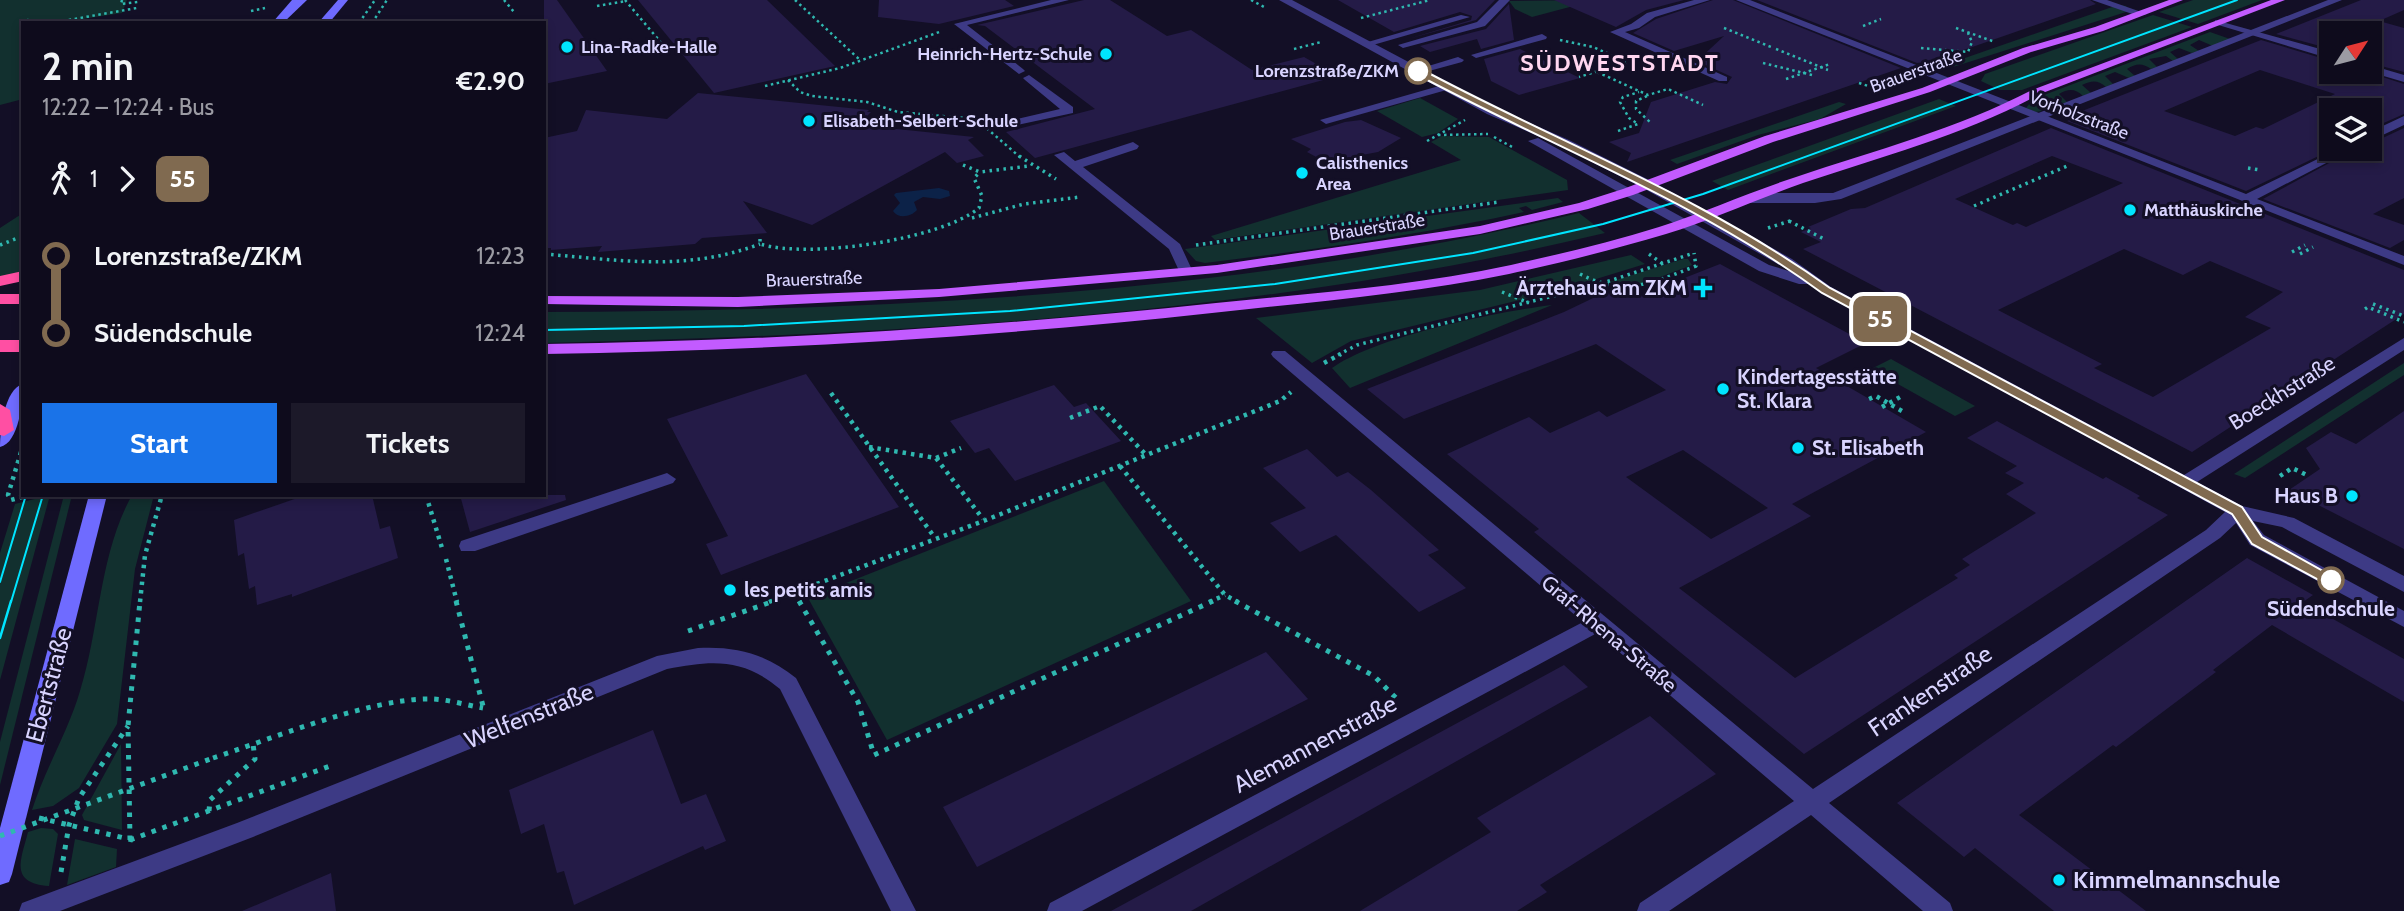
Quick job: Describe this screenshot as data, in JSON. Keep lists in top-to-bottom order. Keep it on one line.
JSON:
{"streets":{"main road":["Brauerstraße","Ebertstraße"],"street":["Vorholzstraße","Boeckhstraße","Graf-Rhena-Straße","Frankenstraße","Welfenstraße","Alemannenstraße"]},"crossings":[["Brauerstraße","Vorholzstraße"],["Graf-Rhena-Straße","Frankenstraße"],["Graf-Rhena-Straße","Alemannenstraße"]],"districts":["SÜDWESTSTADT"],"places":{"other":["Lina-Radke-Halle","Heinrich-Hertz-Schule","Lorenzstraße/ZKM","Elisabeth-Selbert-Schule","Calisthenics Area","Matthäuskirche","Kindertagesstätte St. Klara","St. Elisabeth","Haus B","Südendschule","les petits amis","Kimmelmannschule"],"health":["Ärztehaus am ZKM"]},"lines":["bus line 55"],"north":"top right","page":{"on_map":"55","heading":["2 min","12:22 – 12:24 · Bus","€2.90"],"legs":["1","55"],"list":[{"name":"Lorenzstraße/ZKM","value":"12:23"},{"name":"Südendschule","value":"12:24"}],"buttons":["Start","Tickets"]}}
